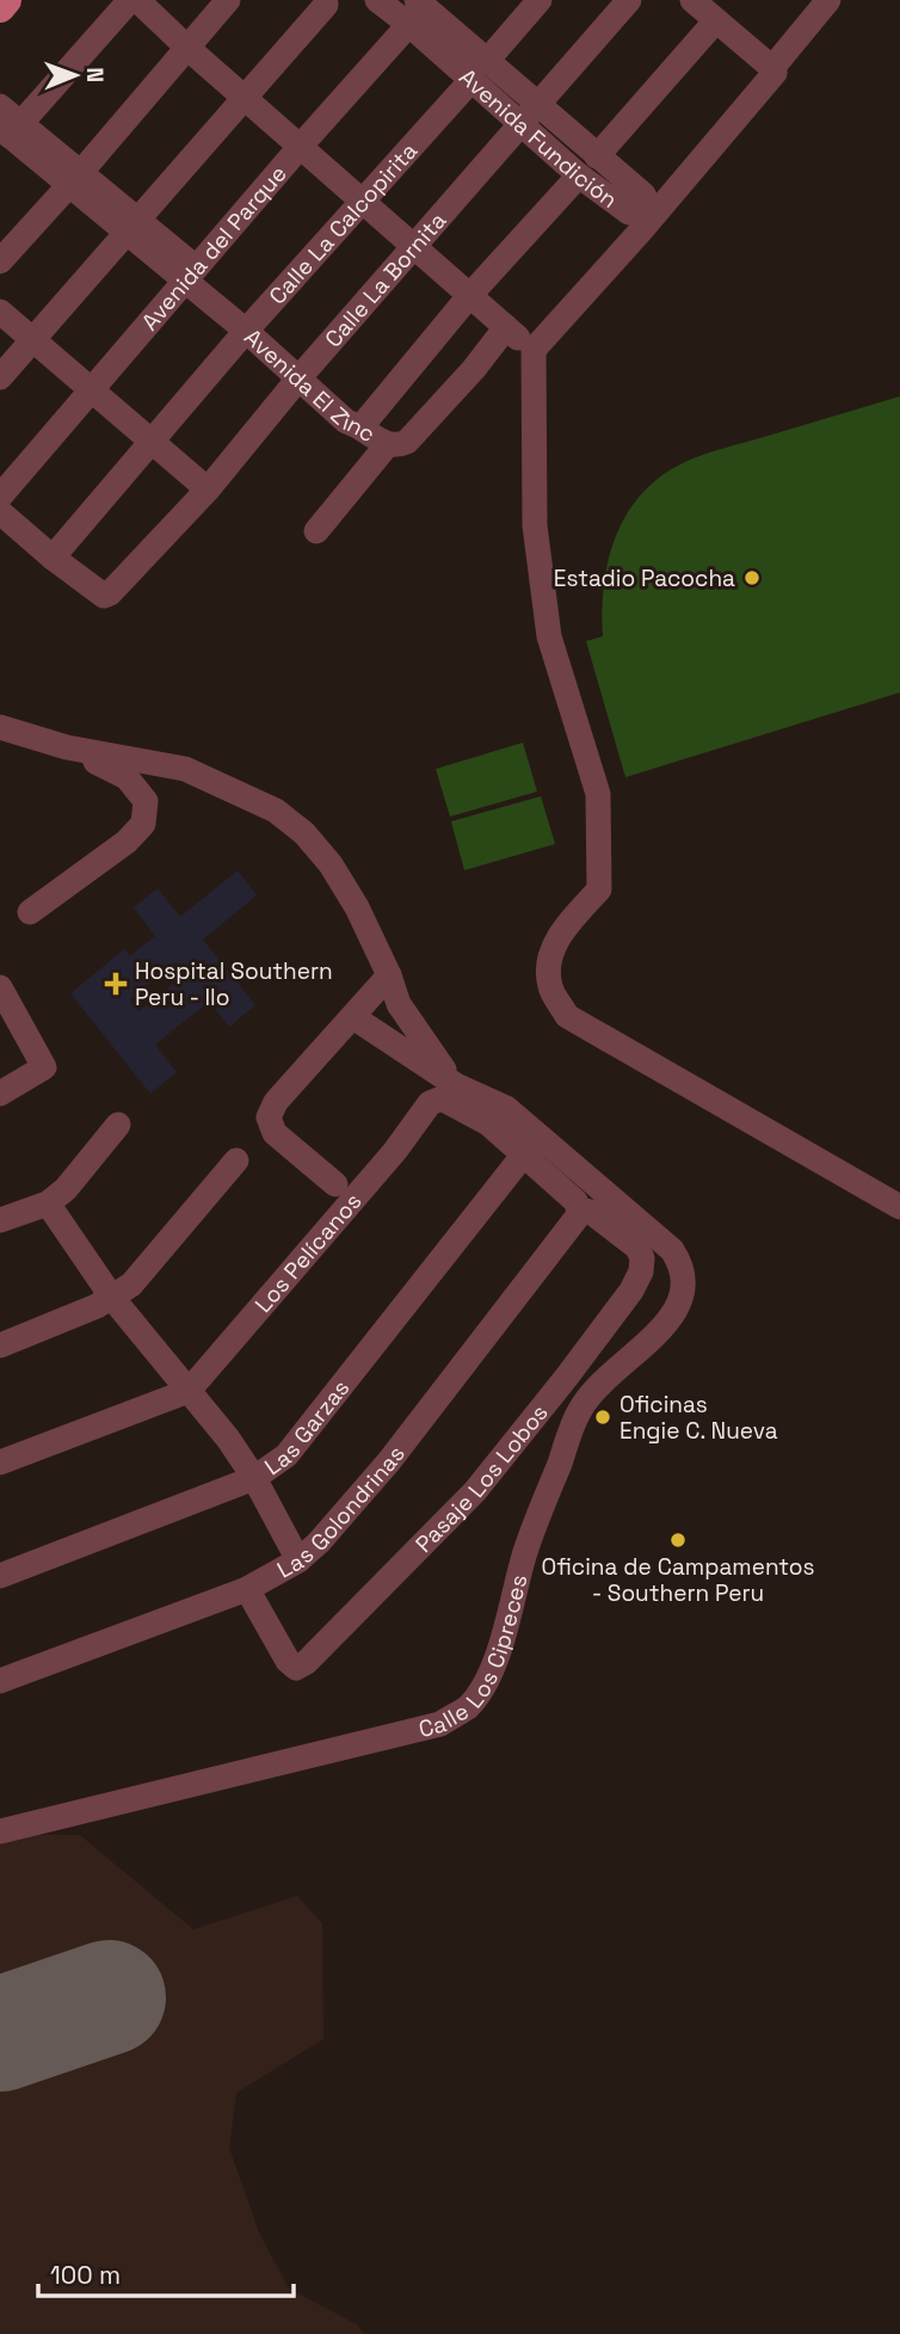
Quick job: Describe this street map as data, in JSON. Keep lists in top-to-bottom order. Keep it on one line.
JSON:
{"streets":{"street":["Avenida Fundición","Calle La Calcopirita","Avenida del Parque","Calle La Bornita","Avenida El Zinc","Los Pelícanos","Las Garzas","Pasaje Los Lobos","Las Golondrinas","Calle Los Cipreces"]},"crossings":[["Avenida Fundición","Calle La Calcopirita"],["Avenida Fundición","Avenida del Parque"],["Avenida Fundición","Calle La Bornita"],["Calle La Calcopirita","Calle La Bornita"],["Calle La Calcopirita","Avenida El Zinc"],["Avenida del Parque","Avenida El Zinc"],["Calle La Bornita","Avenida El Zinc"],["Los Pelícanos","Las Garzas"],["Los Pelícanos","Pasaje Los Lobos"],["Los Pelícanos","Las Golondrinas"],["Pasaje Los Lobos","Las Golondrinas"]],"places":{"other":["Estadio Pacocha","Oficinas Engie C. Nueva","Oficina de Campamentos - Southern Peru"],"health":["Hospital Southern Peru - Ilo"]},"scale_bar":"100 m","north":"right"}
